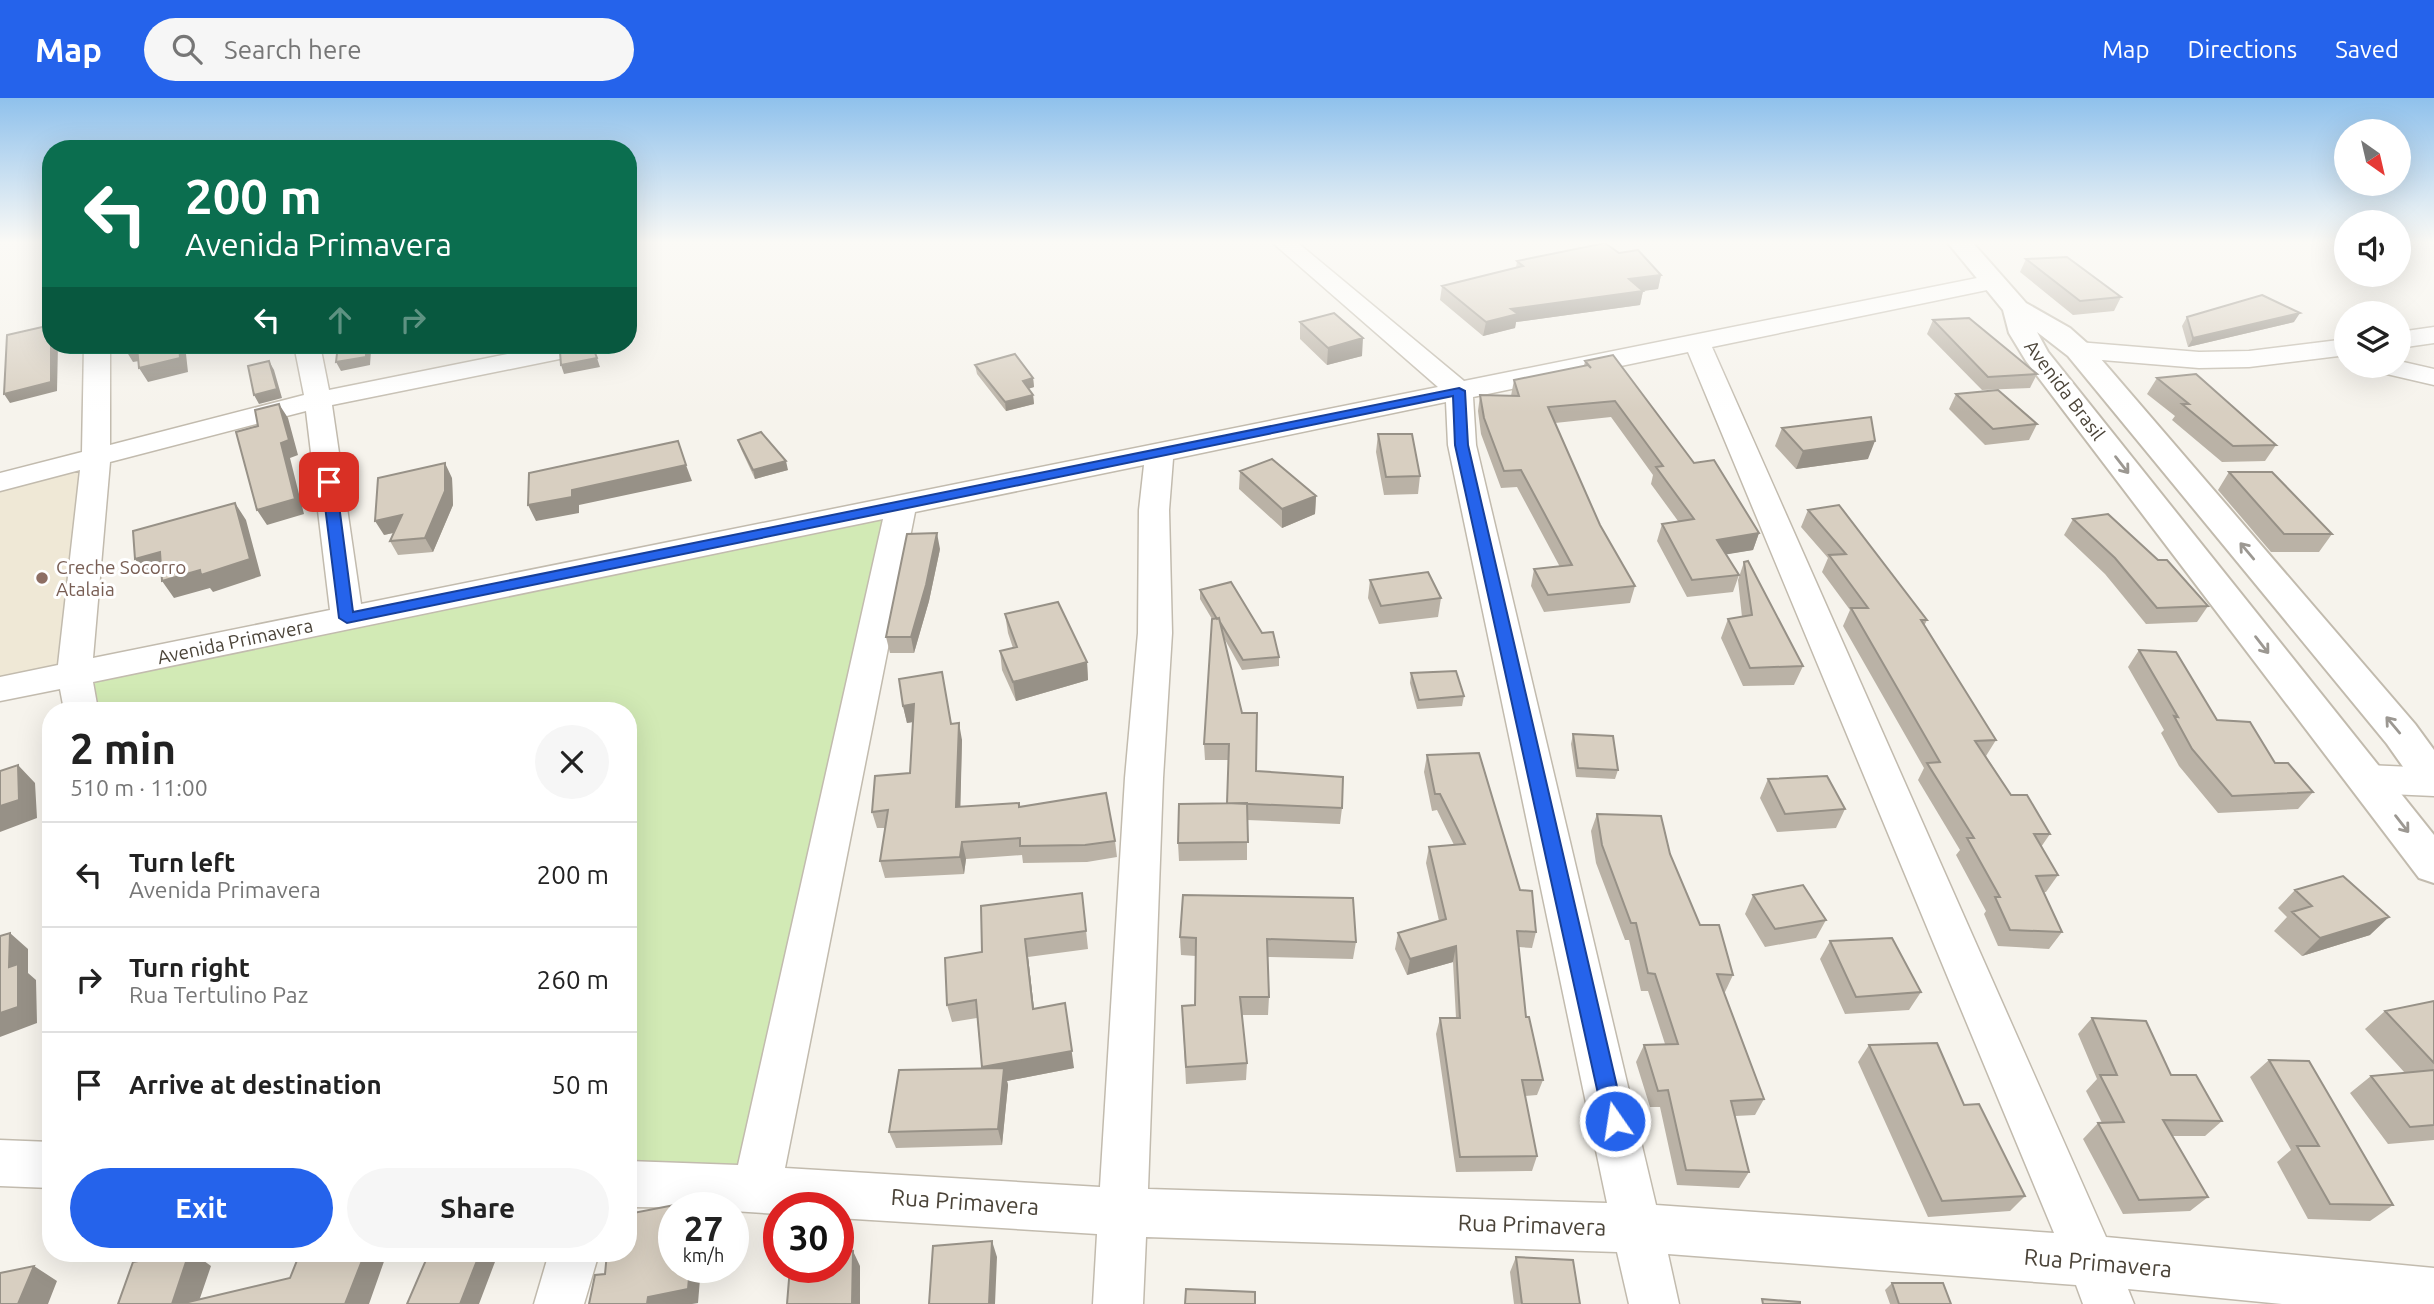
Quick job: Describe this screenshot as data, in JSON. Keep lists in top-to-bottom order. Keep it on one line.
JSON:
{"streets":{"street":["Avenida Brasil","Avenida Primavera","Rua Primavera"]},"places":["Creche Socorro Atalaia"],"north":"bottom right","page":{"header":"Map","search":"Search here","nav":["Map","Directions","Saved"],"turn":["200 m","Avenida Primavera"],"heading":["2 min","510 m · 11:00"],"list":[{"name":"Turn left","note":"Avenida Primavera","value":"200 m"},{"name":"Turn right","note":"Rua Tertulino Paz","value":"260 m"},{"name":"Arrive at destination","value":"50 m"}],"buttons":["Exit","Share"],"speed":"27 km/h","limit":"30"}}
